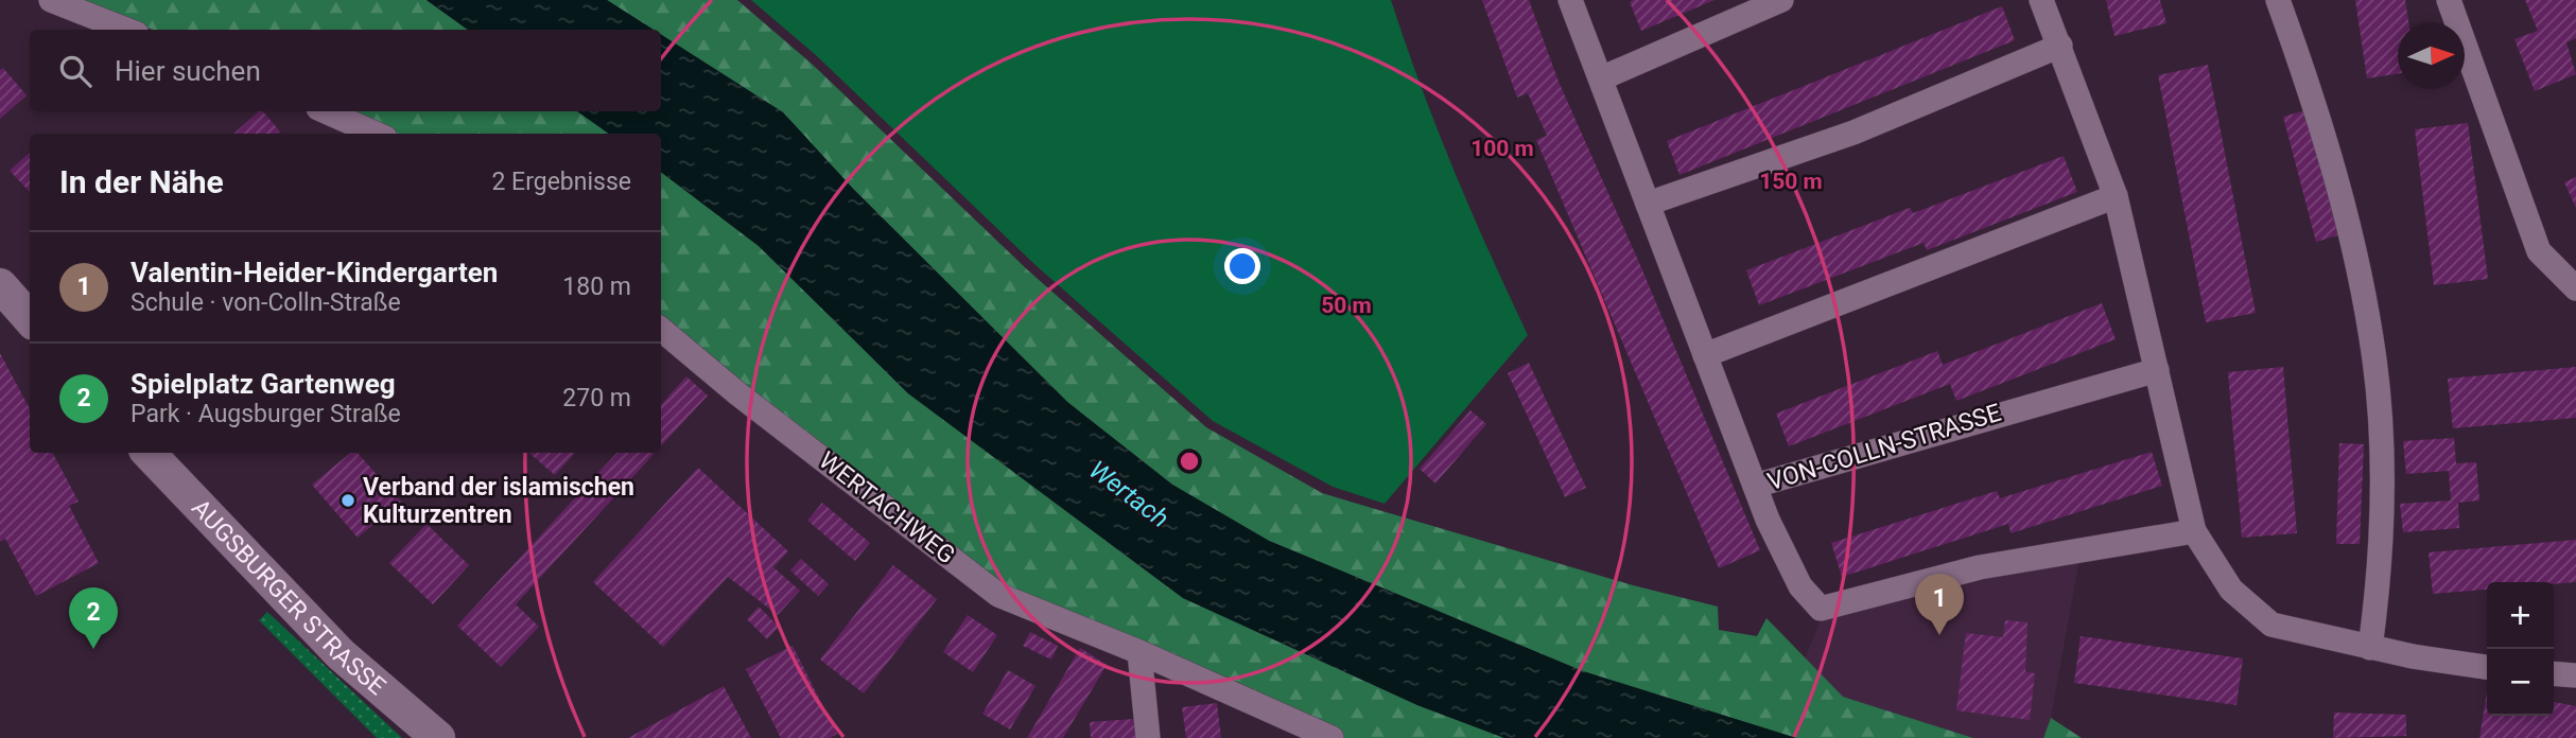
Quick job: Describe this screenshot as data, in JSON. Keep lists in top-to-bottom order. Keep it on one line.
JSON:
{"streets":{"main road":["AUGSBURGER STRASSE"],"street":["VON-COLLN-STRASSE","WERTACHWEG"]},"water":["Wertach"],"places":["Verband der islamischen Kulturzentren"],"north":"right","page":{"search":"Hier suchen","heading":["In der Nähe","2 Ergebnisse"],"list":[{"mark":"1","name":"Valentin-Heider-Kindergarten","note":"Schule · von-Colln-Straße","value":"180 m"},{"mark":"2","name":"Spielplatz Gartenweg","note":"Park · Augsburger Straße","value":"270 m"}],"pins":["1","2"],"map_buttons":["+","−"]},"rings":["100 m","150 m","50 m"]}
